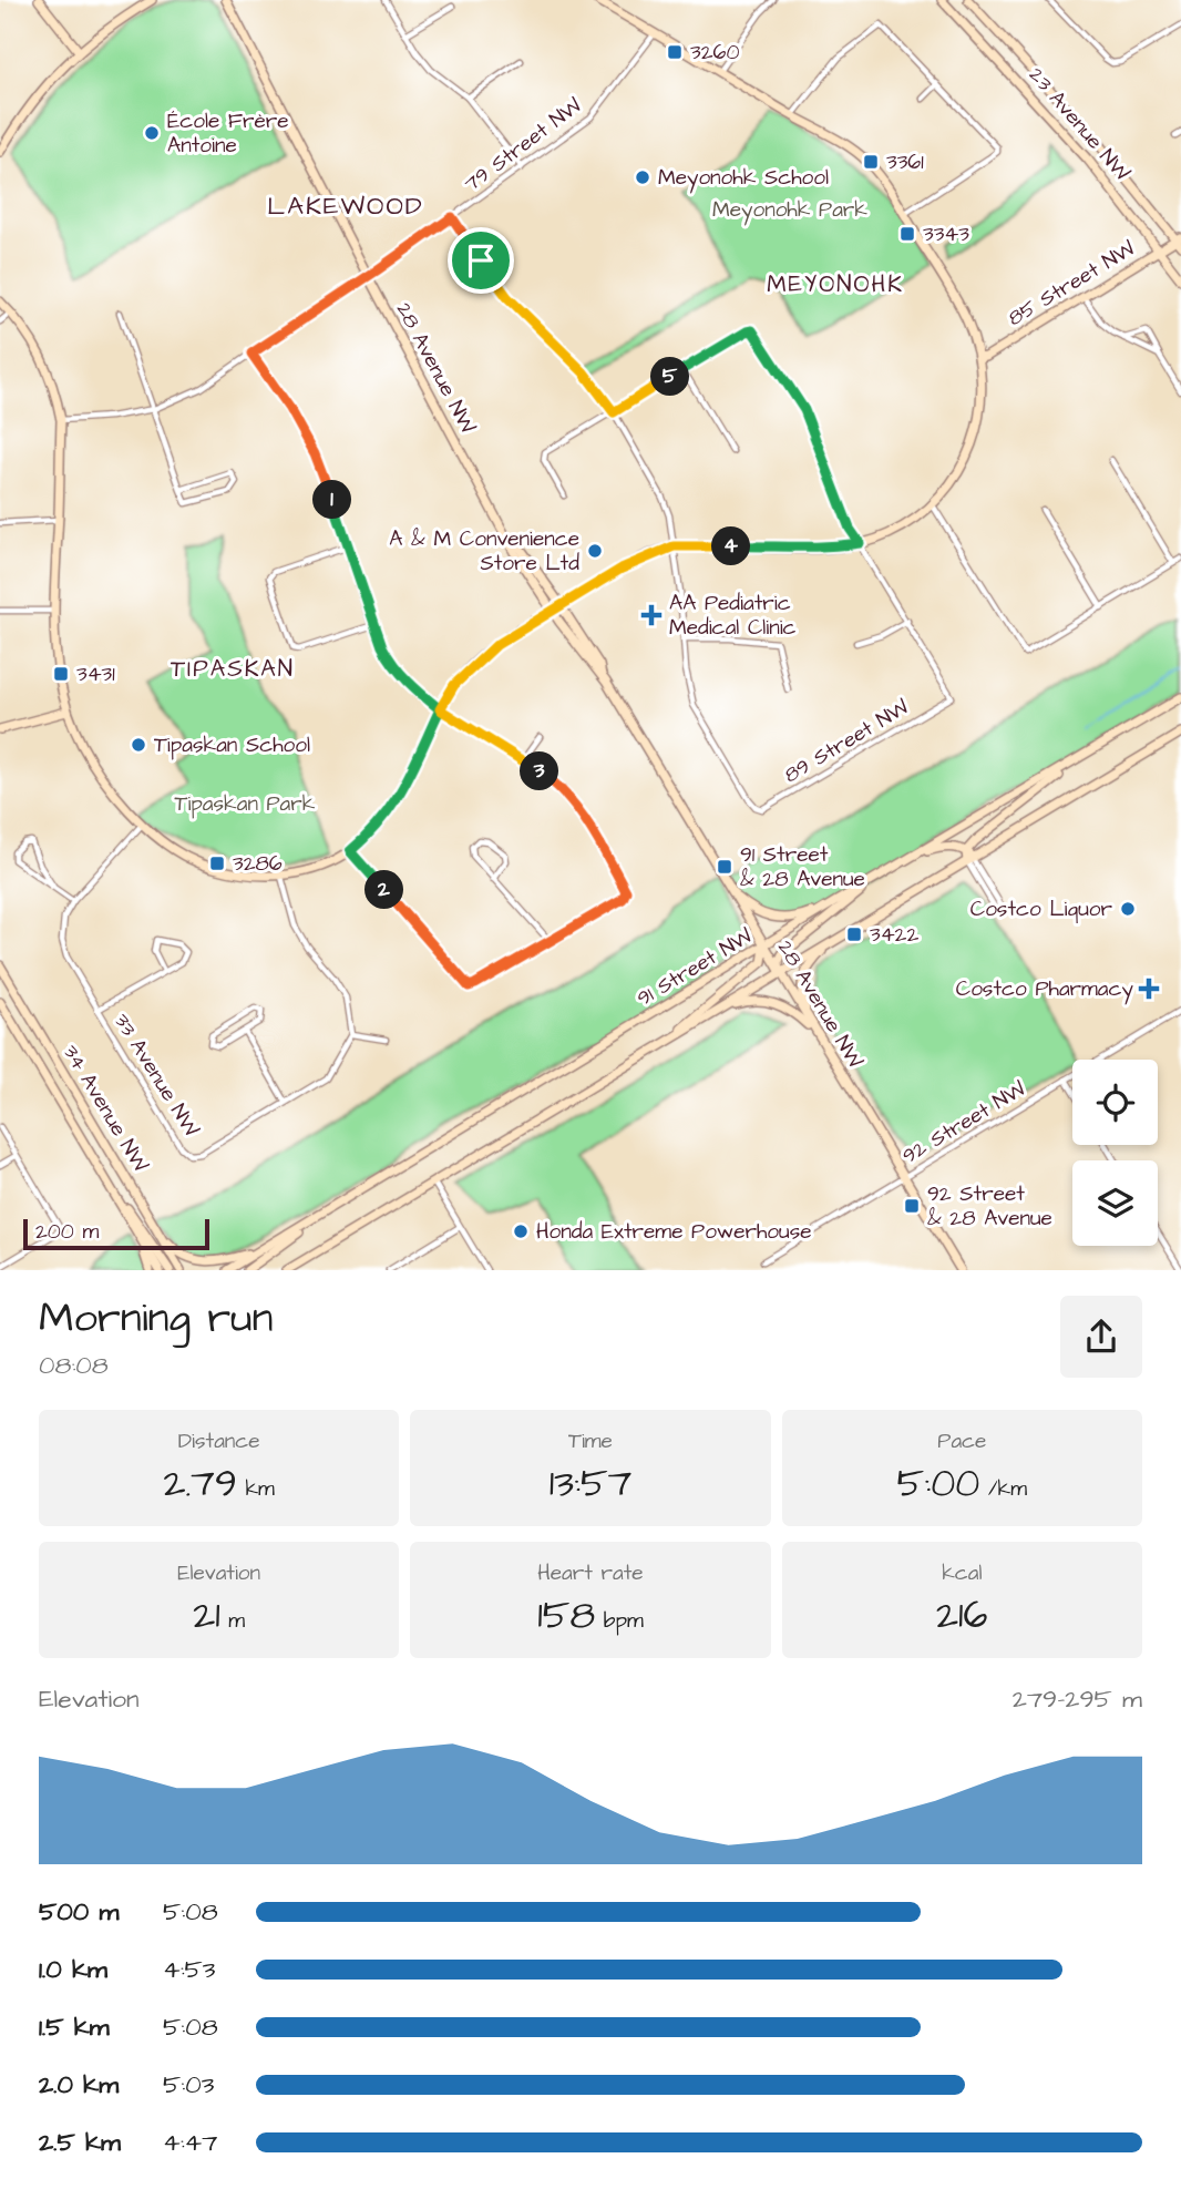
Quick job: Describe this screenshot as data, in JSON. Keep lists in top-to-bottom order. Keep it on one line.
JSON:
{"streets":{"main road":["23 Avenue NW","85 Street NW","28 Avenue NW","91 Street NW","34 Avenue NW"],"street":["79 Street NW","89 Street NW","33 Avenue NW","92 Street NW"]},"crossings":[["23 Avenue NW","85 Street NW"],["79 Street NW","28 Avenue NW"],["28 Avenue NW","91 Street NW"],["28 Avenue NW","92 Street NW"]],"districts":["LAKEWOOD","MEYONOHK","TIPASKAN"],"parks":["Meyonohk Park","Tipaskan Park"],"places":{"transit":["3260","3361","3343","3431","3286","91 Street & 28 Avenue","3422","92 Street & 28 Avenue"],"other":["École Frère Antoine","Meyonohk School","A & M Convenience Store Ltd","Tipaskan School","Costco Liquor","Honda Extreme Powerhouse"],"health":["AA Pediatric Medical Clinic","Costco Pharmacy"]},"scale_bar":"200 m","page":{"pins":["5","1","4","3","2"],"scale":"200 m","heading":["Morning run","08:08"],"stats":[["Distance","2.79 km"],["Time","13:57"],["Pace","5:00 /km"],["Elevation","21 m"],["Heart rate","158 bpm"],["kcal","216"]],"chart":["Elevation","279–295 m"],"list":[{"name":"500 m","note":"5:08"},{"name":"1.0 km","note":"4:53"},{"name":"1.5 km","note":"5:08"},{"name":"2.0 km","note":"5:03"},{"name":"2.5 km","note":"4:47"}]}}
